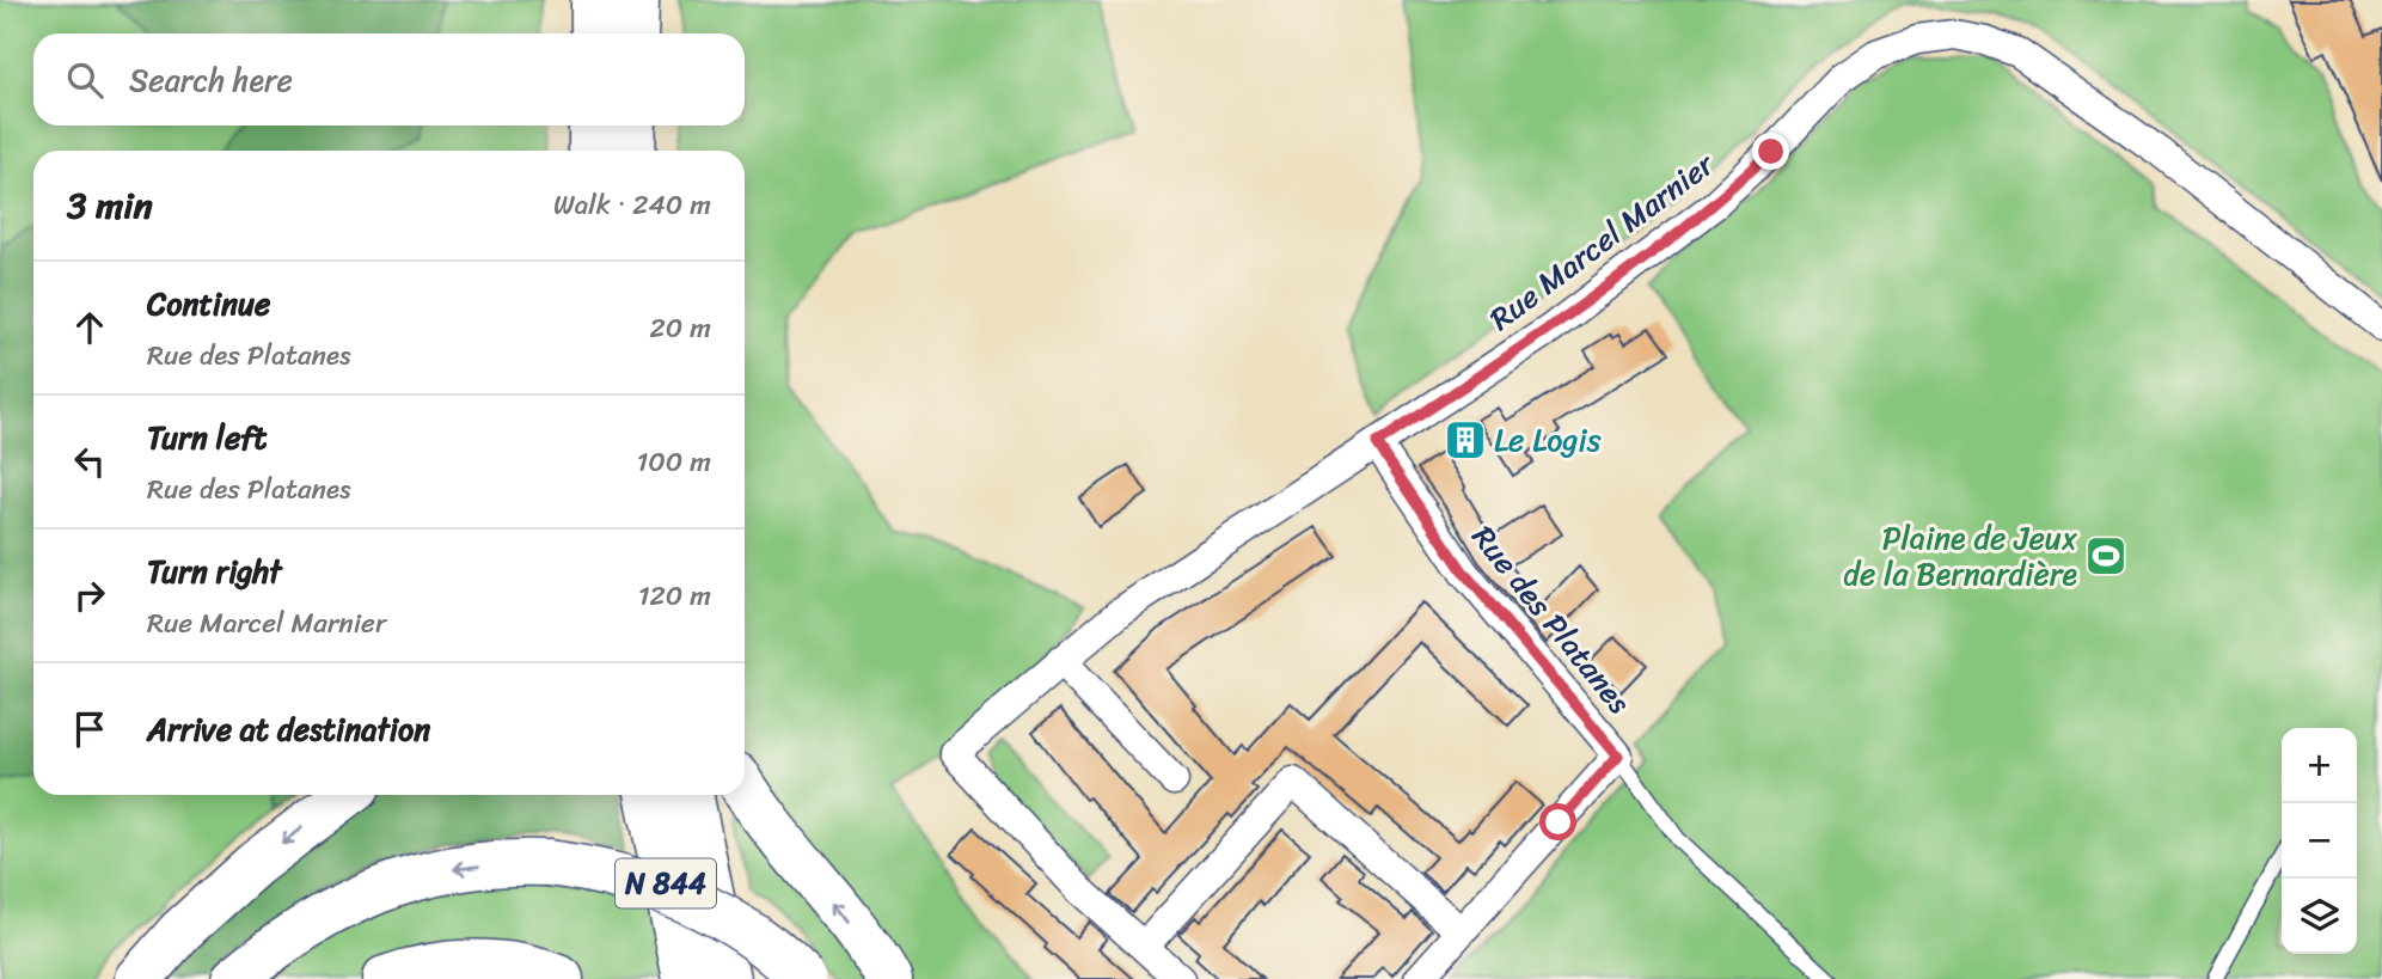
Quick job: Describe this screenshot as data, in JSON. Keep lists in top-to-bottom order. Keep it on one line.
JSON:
{"streets":{"highway":["N 844"],"street":["Rue Marcel Marnier","Rue des Platanes"]},"crossings":[["Rue Marcel Marnier","Rue des Platanes"]],"places":{"building":["Le Logis"],"sports":["Plaine de Jeux de la Bernardière"]},"page":{"search":"Search here","heading":["3 min","Walk · 240 m"],"list":[["Continue","Rue des Platanes","20 m"],["Turn left","Rue des Platanes","100 m"],["Turn right","Rue Marcel Marnier","120 m"],"Arrive at destination"],"map_buttons":["+","−"]}}
